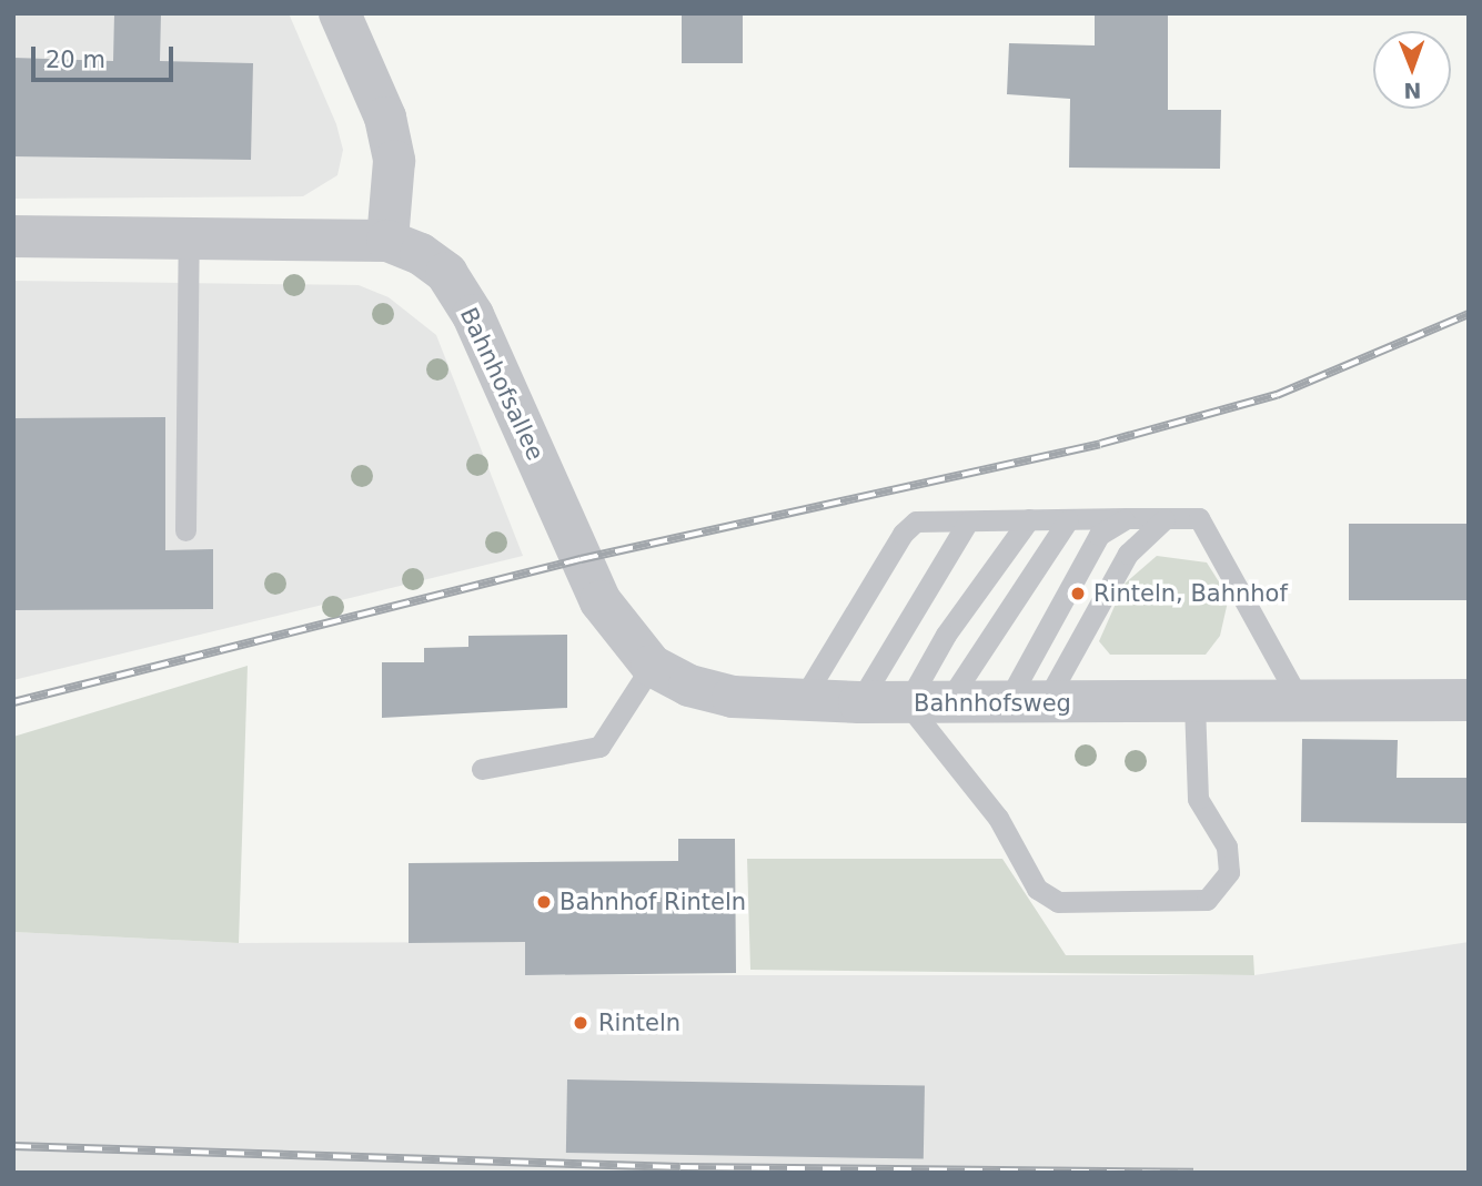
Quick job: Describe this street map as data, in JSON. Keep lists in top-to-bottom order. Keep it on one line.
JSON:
{"streets":{"street":["Bahnhofsallee","Bahnhofsweg"]},"crossings":[["Bahnhofsallee","Bahnhofsweg"]],"places":["Rinteln, Bahnhof","Bahnhof Rinteln","Rinteln"],"scale_bar":"20 m","north":"bottom"}
